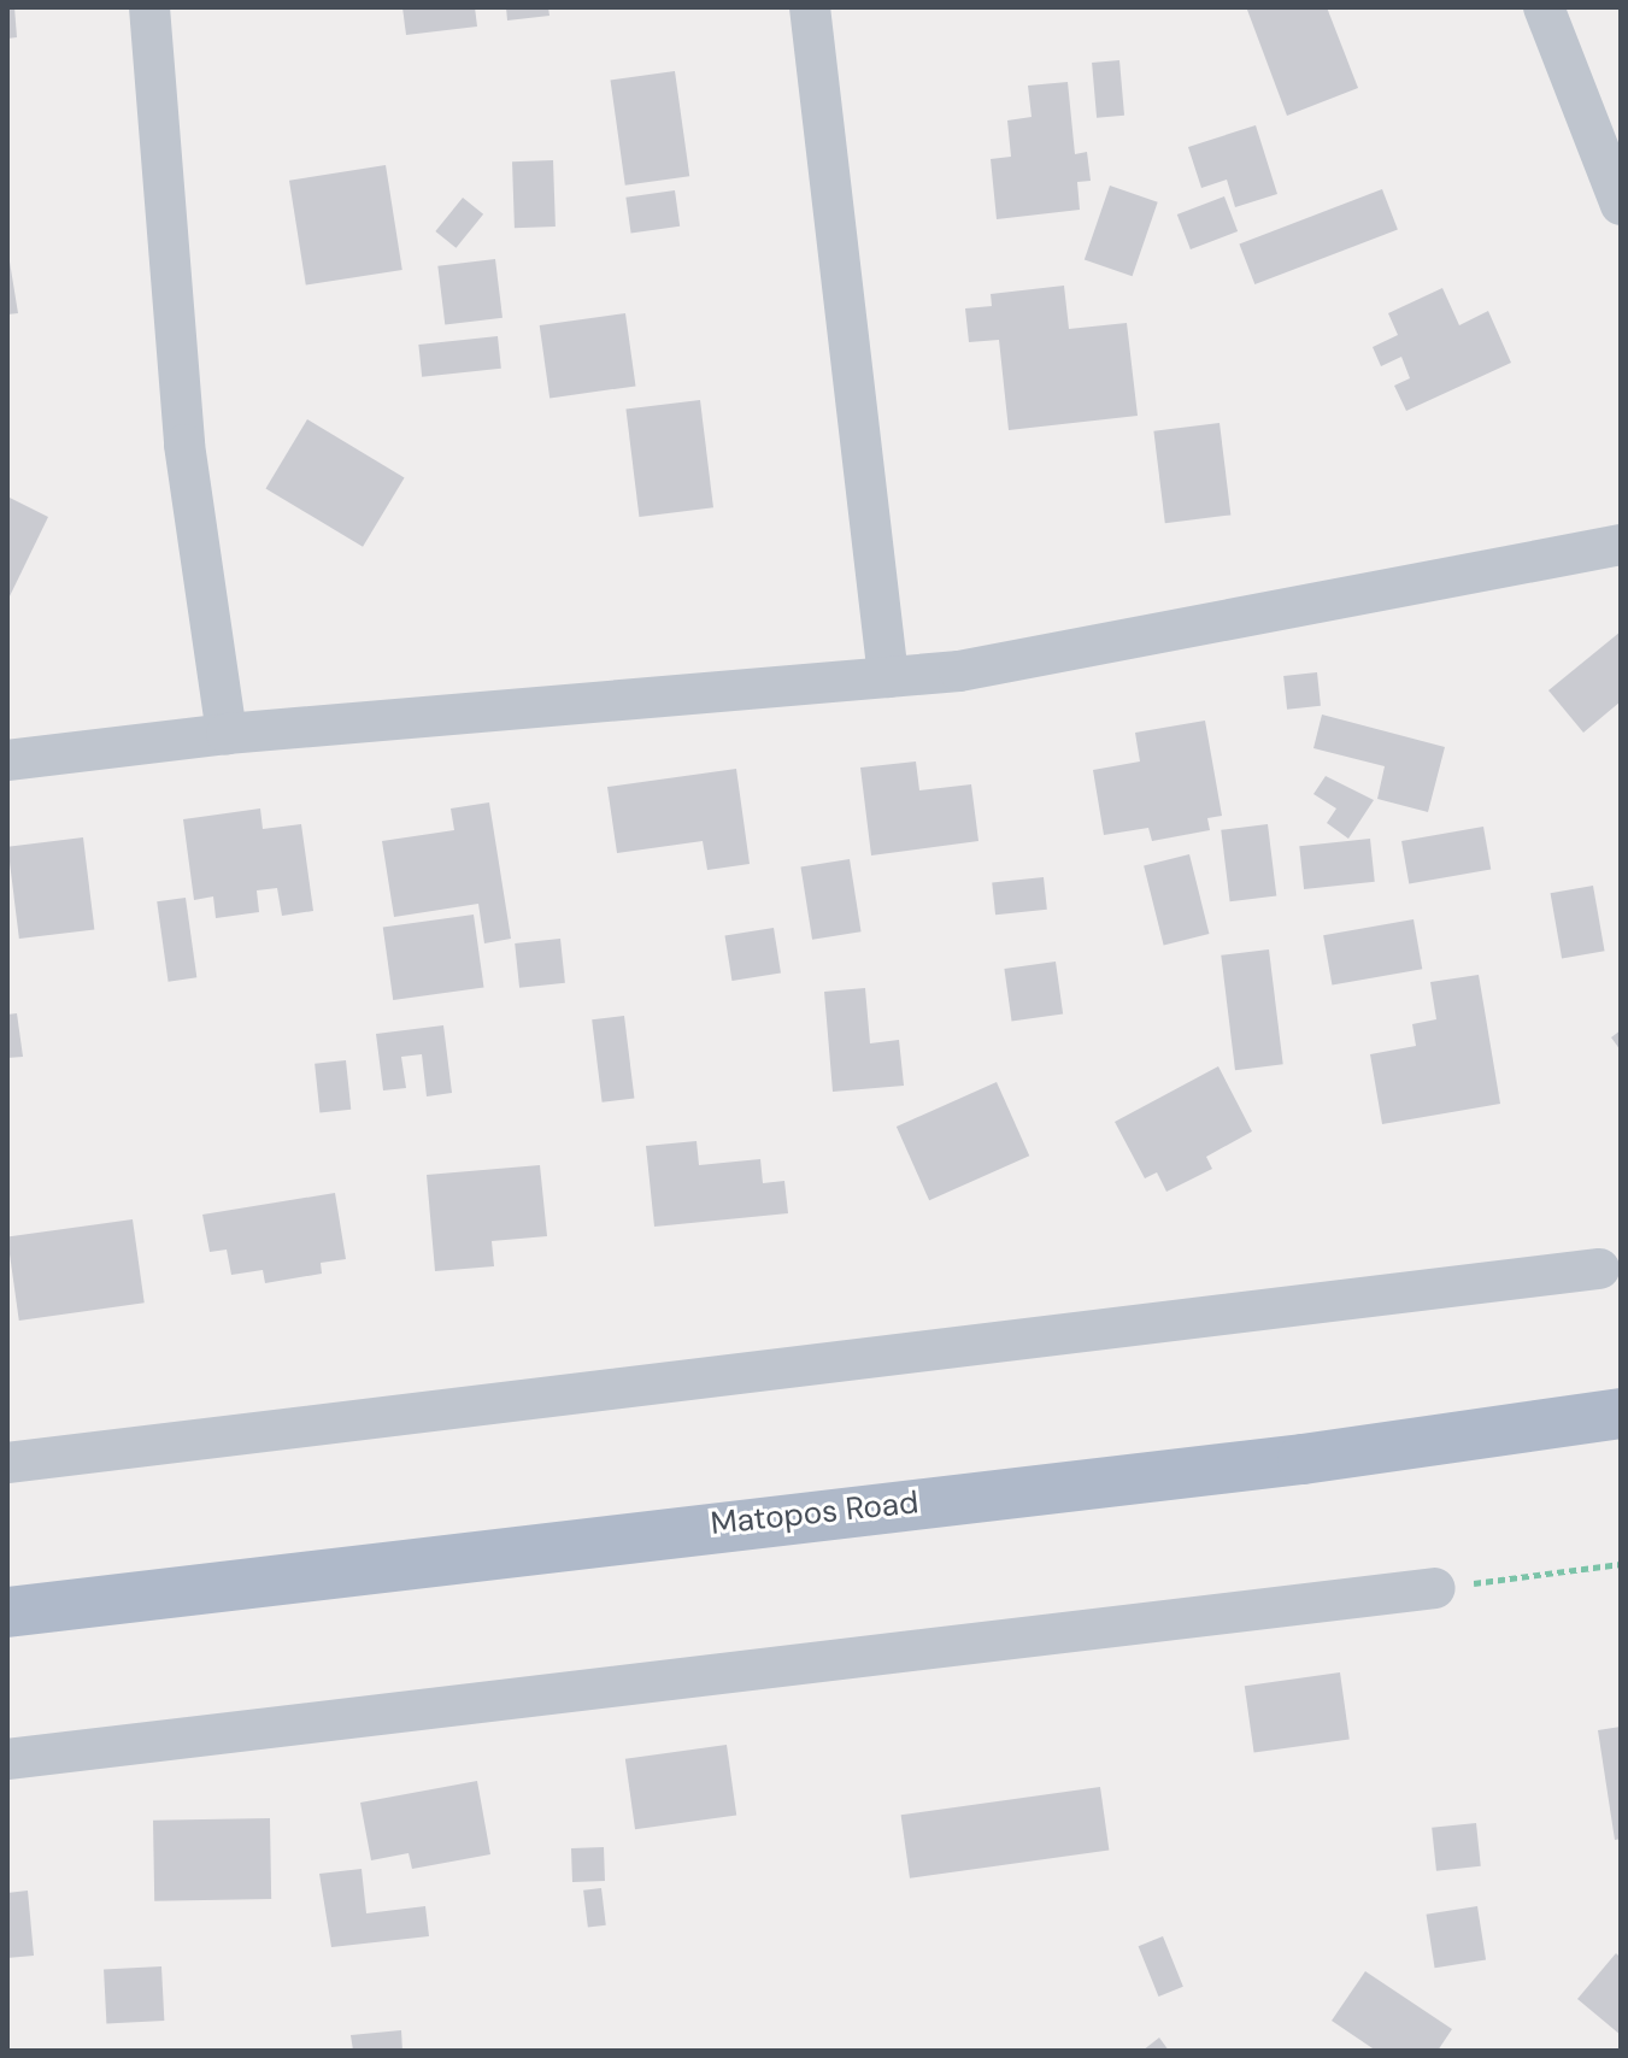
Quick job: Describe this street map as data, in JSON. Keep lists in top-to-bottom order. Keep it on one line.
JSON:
{"streets":{"main road":["Matopos Road"]}}
